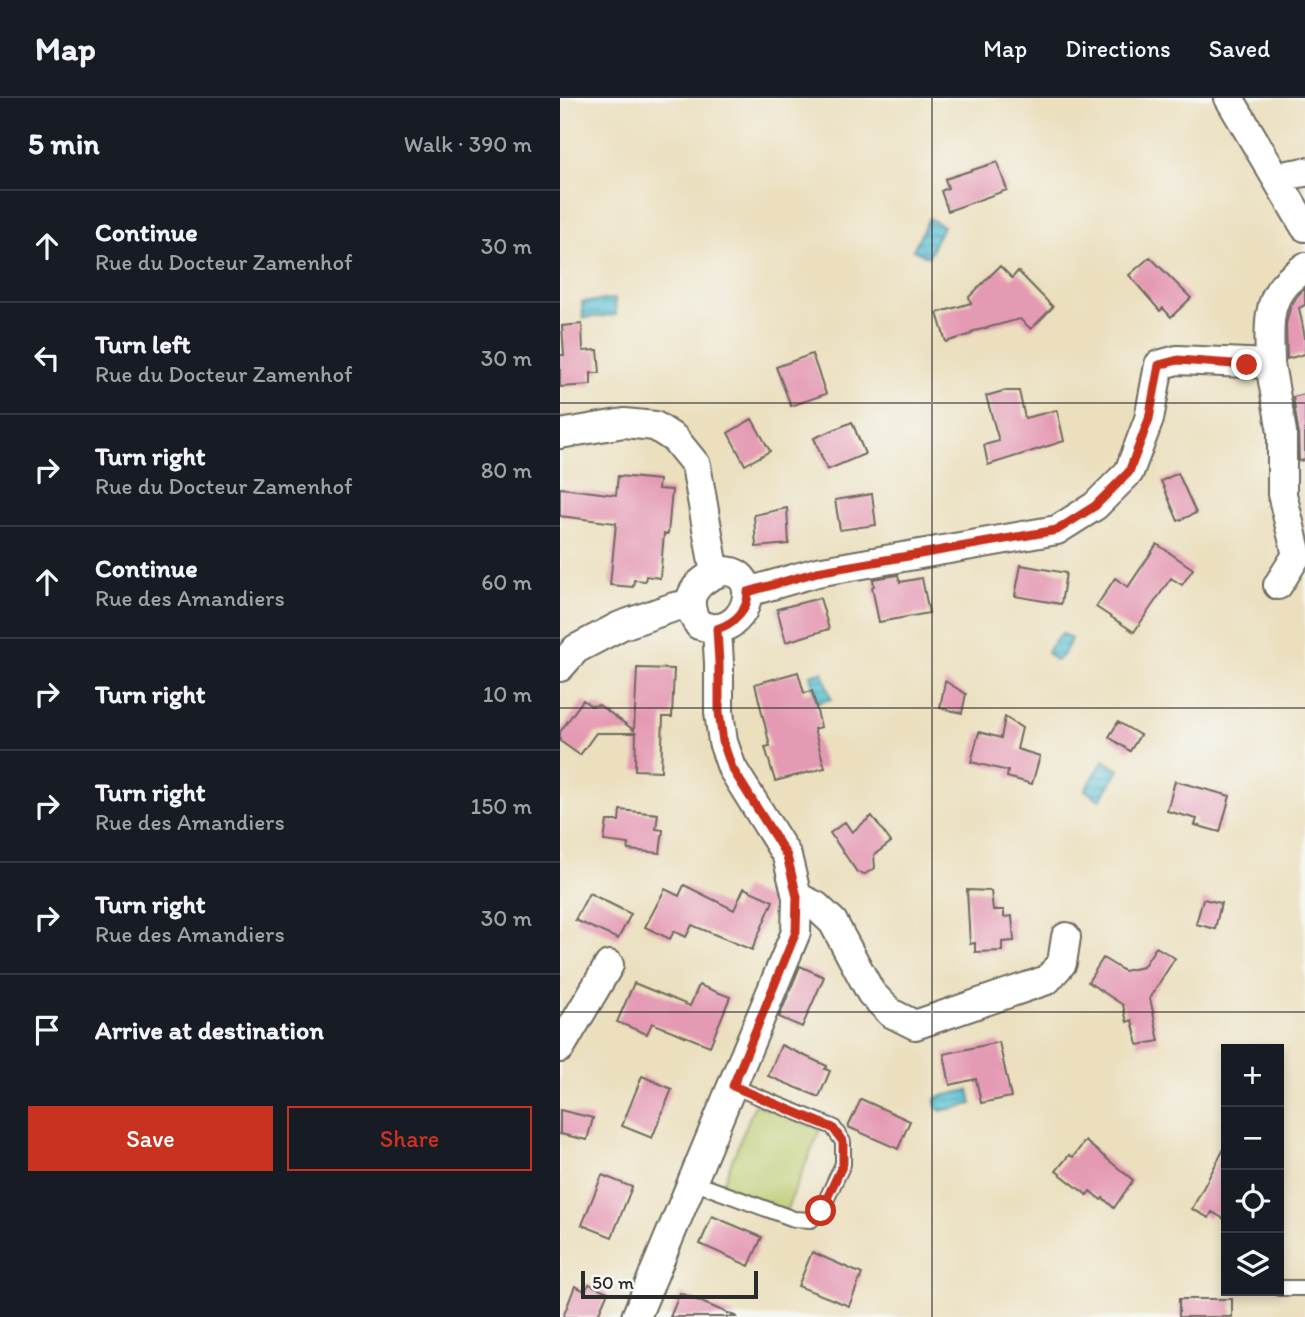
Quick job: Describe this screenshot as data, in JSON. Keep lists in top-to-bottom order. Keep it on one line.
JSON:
{"scale_bar":"50 m","page":{"header":"Map","nav":["Map","Directions","Saved"],"heading":["5 min","Walk · 390 m"],"list":[["Continue","Rue du Docteur Zamenhof","30 m"],["Turn left","Rue du Docteur Zamenhof","30 m"],["Turn right","Rue du Docteur Zamenhof","80 m"],["Continue","Rue des Amandiers","60 m"],["Turn right","10 m"],["Turn right","Rue des Amandiers","150 m"],["Turn right","Rue des Amandiers","30 m"],"Arrive at destination"],"map_buttons":["+","−"],"buttons":["Save","Share"],"scale":"50 m"}}
